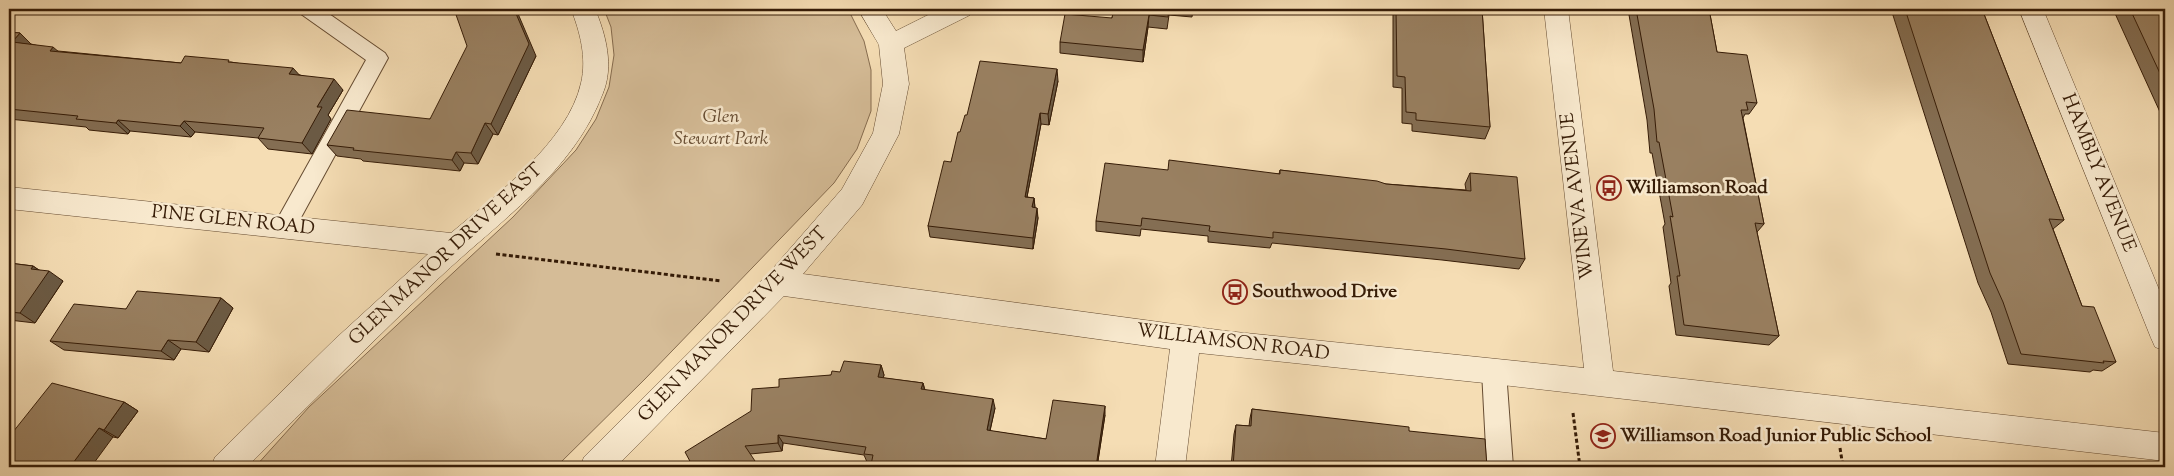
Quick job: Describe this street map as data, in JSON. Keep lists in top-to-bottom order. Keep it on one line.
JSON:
{"streets":{"street":["HAMBLY AVENUE","WINEVA AVENUE","PINE GLEN ROAD","GLEN MANOR DRIVE EAST","GLEN MANOR DRIVE WEST","WILLIAMSON ROAD"]},"crossings":[["WINEVA AVENUE","WILLIAMSON ROAD"],["PINE GLEN ROAD","GLEN MANOR DRIVE EAST"],["GLEN MANOR DRIVE WEST","WILLIAMSON ROAD"]],"parks":["Glen Stewart Park"],"places":{"bus stop":["Williamson Road","Southwood Drive"],"school or university":["Williamson Road Junior Public School"]}}
